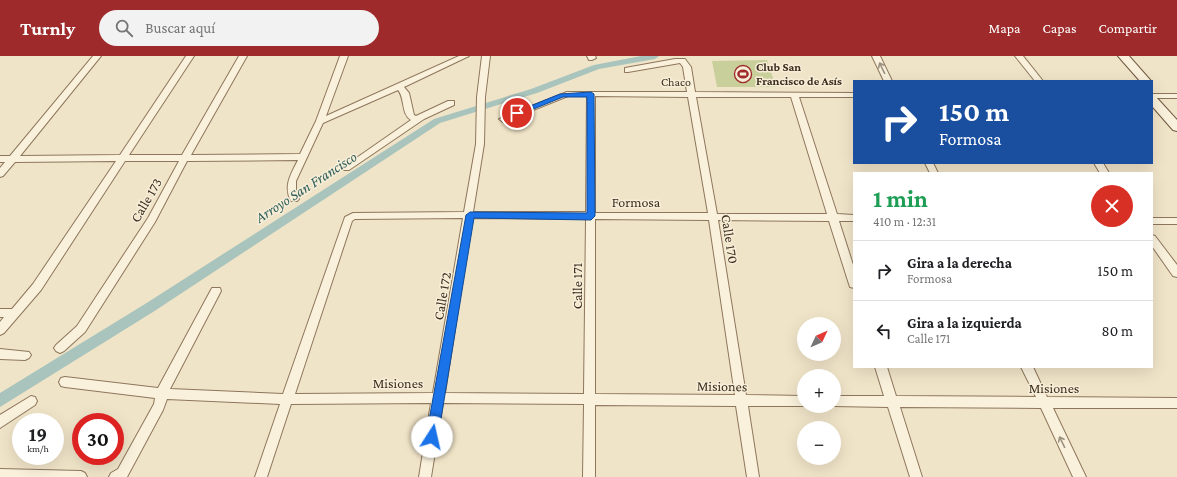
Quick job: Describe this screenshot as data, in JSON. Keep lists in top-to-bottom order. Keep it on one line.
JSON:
{"streets":{"street":["Chaco","Calle 173","Formosa","Calle 170","Calle 171","Calle 172","Misiones"]},"crossings":[["Chaco","Calle 170"],["Chaco","Calle 171"],["Formosa","Calle 170"],["Formosa","Calle 171"],["Formosa","Calle 172"],["Formosa","Misiones"],["Calle 170","Misiones"],["Calle 171","Misiones"],["Calle 172","Misiones"]],"water":["Arroyo San Francisco"],"places":{"sports":["Club San Francisco de Asís"]},"north":"top right","page":{"header":"Turnly","search":"Buscar aquí","nav":["Mapa","Capas","Compartir"],"turn":["150 m","Formosa"],"heading":["1 min","410 m · 12:31"],"list":[{"name":"Gira a la derecha","note":"Formosa","value":"150 m"},{"name":"Gira a la izquierda","note":"Calle 171","value":"80 m"}],"map_buttons":["+","−"],"speed":"19 km/h","limit":"30"}}
